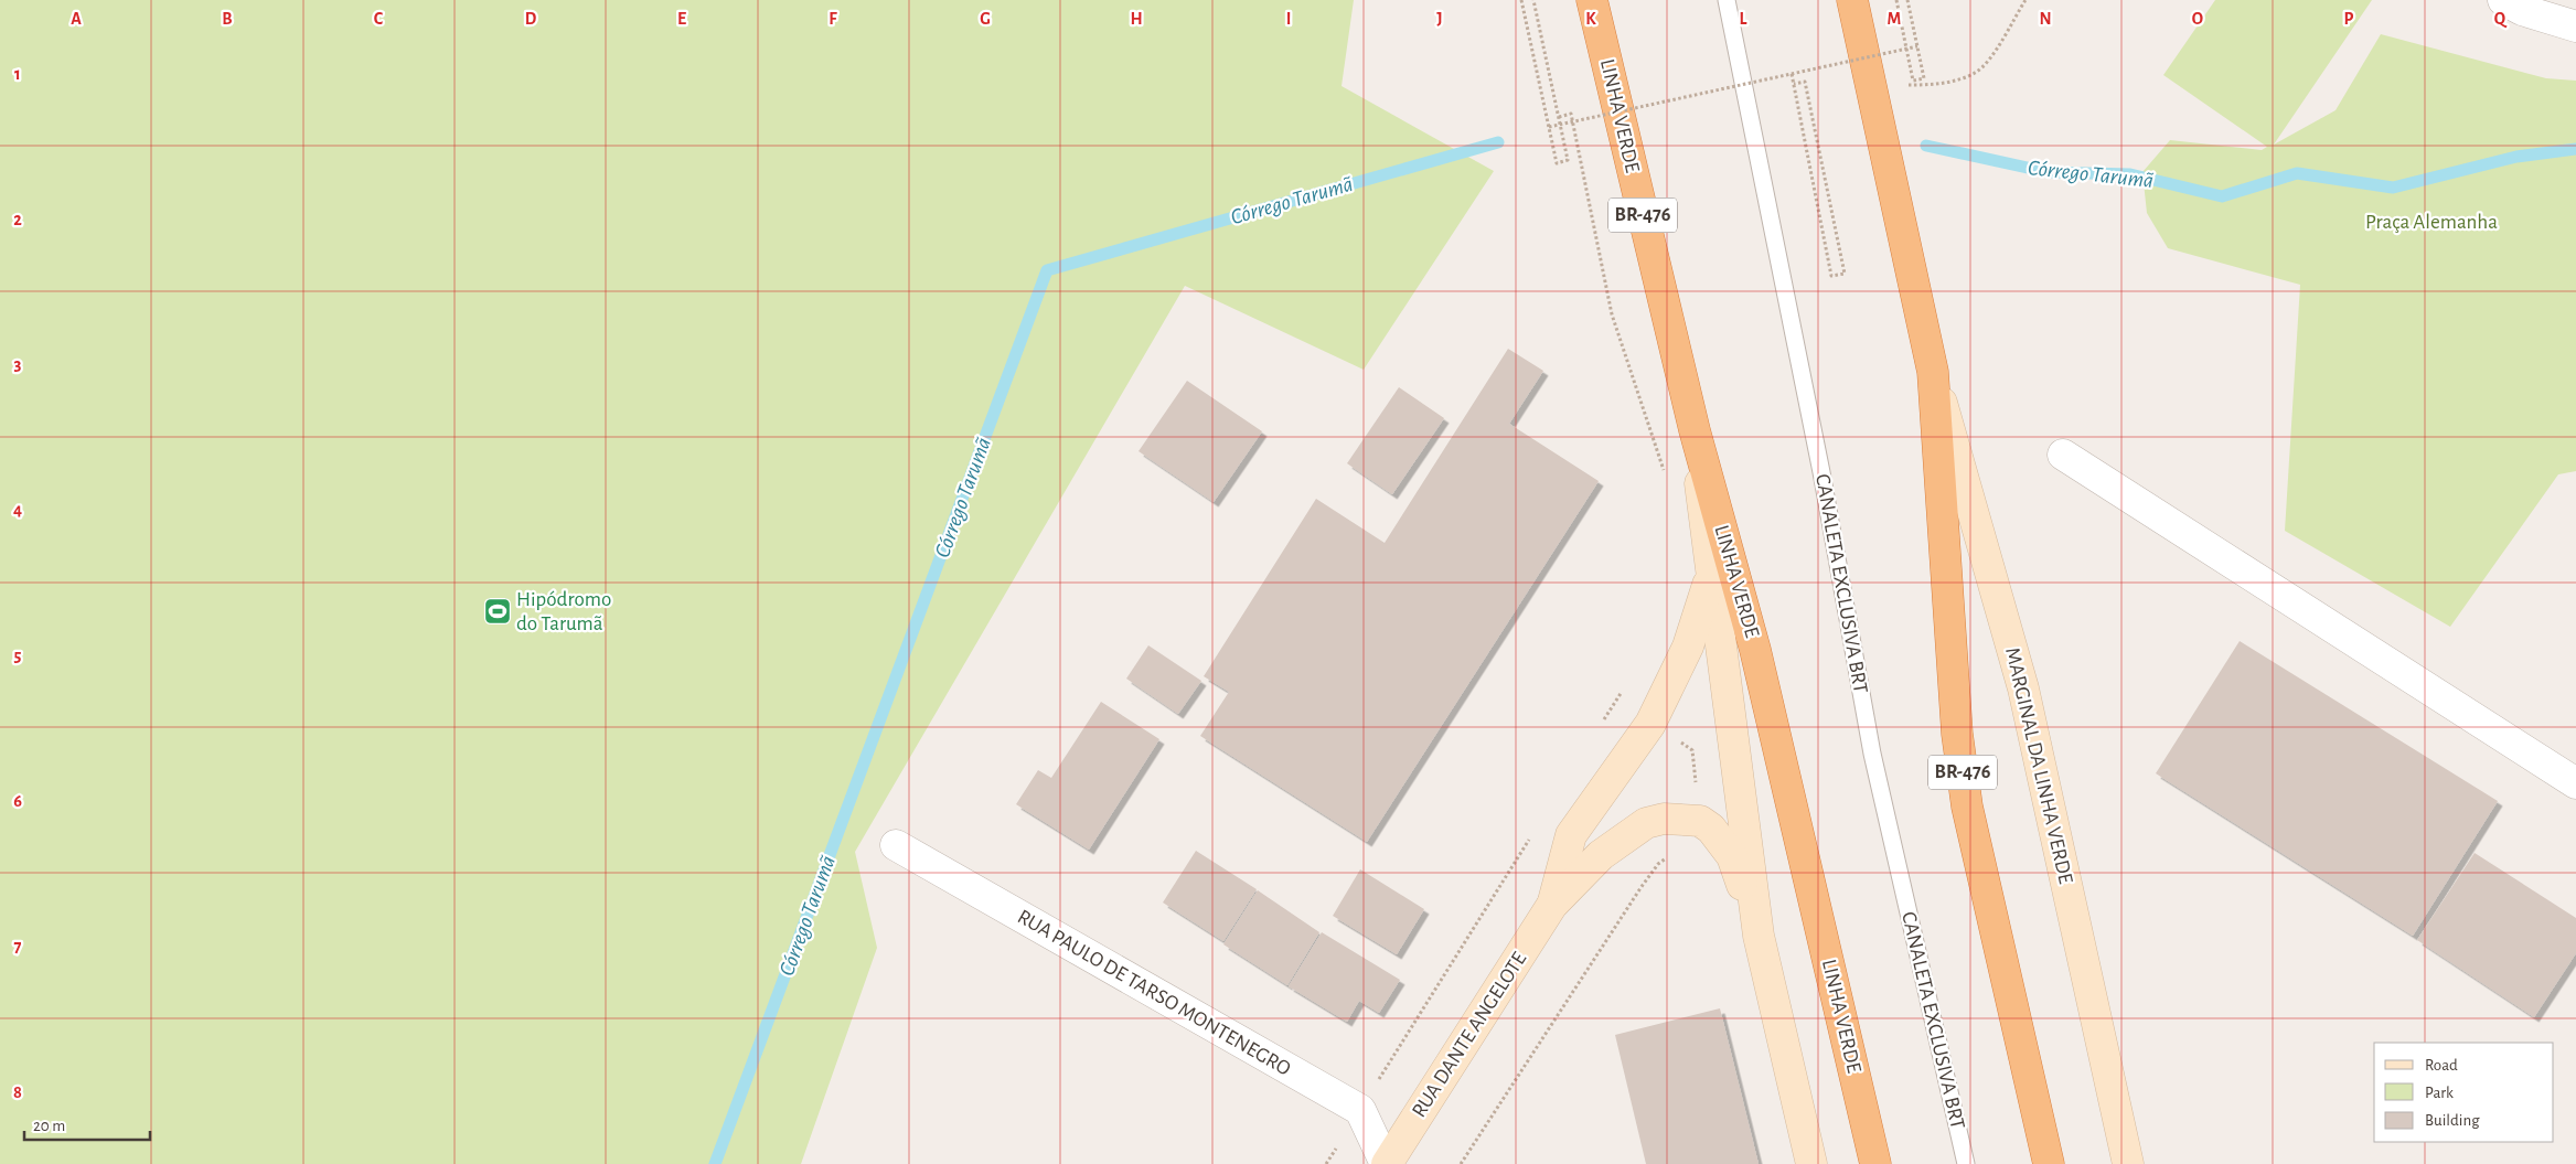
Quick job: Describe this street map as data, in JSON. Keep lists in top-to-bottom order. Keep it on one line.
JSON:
{"streets":{"highway":["LINHA VERDE","BR-476"],"main road":["MARGINAL DA LINHA VERDE","RUA DANTE ANGELOTE"],"street":["RUA PAULO DE TARSO MONTENEGRO"],"lane":["CANALETA EXCLUSIVA BRT"]},"crossings":[["BR-476","MARGINAL DA LINHA VERDE"],["RUA PAULO DE TARSO MONTENEGRO","RUA DANTE ANGELOTE"]],"water":["Córrego Tarumã"],"parks":["Praça Alemanha"],"places":{"sports":["Hipódromo do Tarumã"]},"legend":["Road","Park","Building"],"scale_bar":"20 m","grid":{"columns":["A","B","C","D","E","F","G","H","I","J","K","L","M","N","O","P","Q"],"rows":["1","2","3","4","5","6","7","8"]}}
